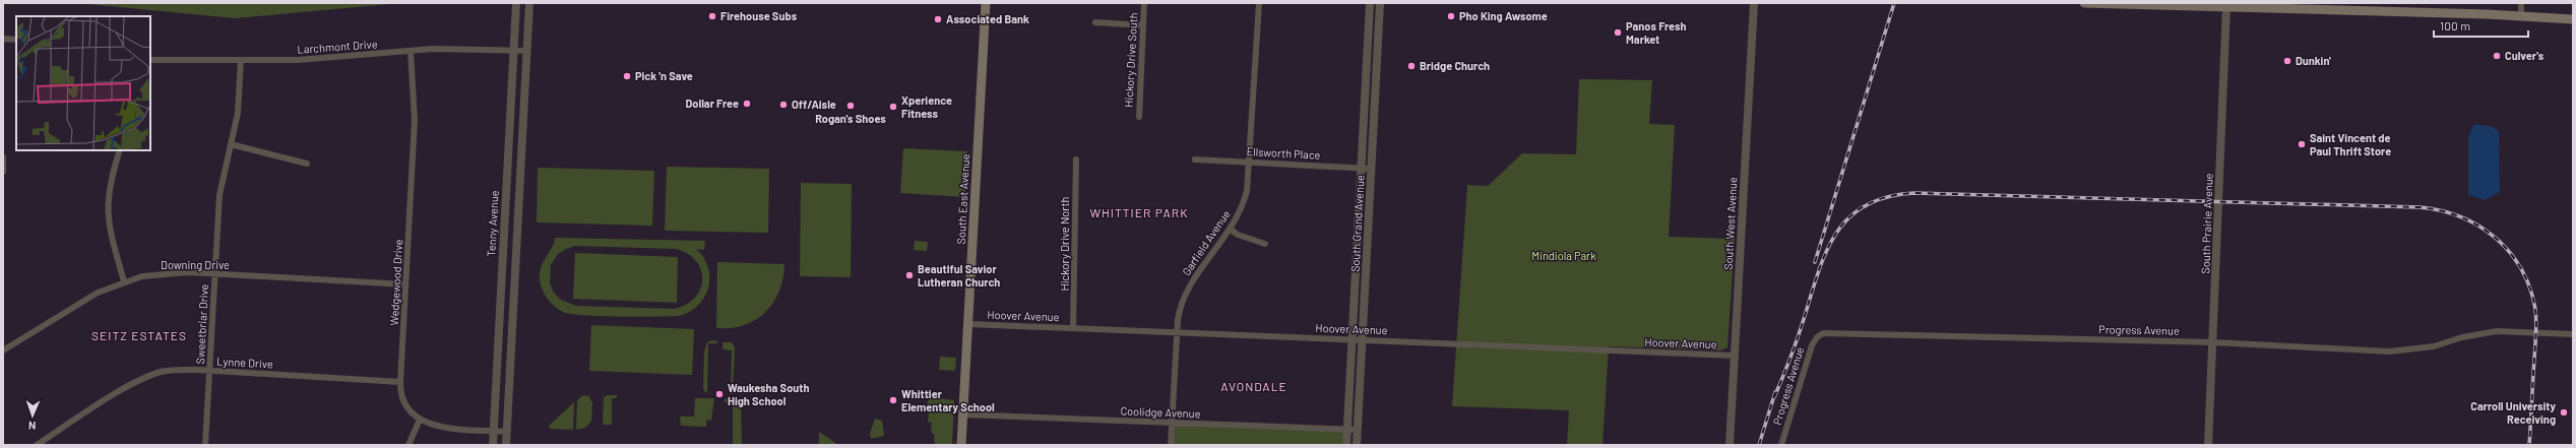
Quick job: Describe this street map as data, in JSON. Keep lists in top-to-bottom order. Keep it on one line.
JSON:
{"streets":{"main road":["South East Avenue"],"street":["Larchmont Drive","Hickory Drive South","Ellsworth Place","Tenny Avenue","South Grand Avenue","South West Avenue","South Prairie Avenue","Garfield Avenue","Hickory Drive North","Downing Drive","Wedgewood Drive","Hoover Avenue","Sweetbriar Drive","Progress Avenue","Lynne Drive","Coolidge Avenue"]},"crossings":[["Larchmont Drive","Tenny Avenue"],["Larchmont Drive","Wedgewood Drive"],["Larchmont Drive","Sweetbriar Drive"],["Ellsworth Place","South Grand Avenue"],["Ellsworth Place","Garfield Avenue"],["South East Avenue","Hoover Avenue"],["South East Avenue","Coolidge Avenue"],["Tenny Avenue","Wedgewood Drive"],["South Grand Avenue","Hoover Avenue"],["South Grand Avenue","Coolidge Avenue"],["South West Avenue","Hoover Avenue"],["South Prairie Avenue","Progress Avenue"],["Garfield Avenue","Hoover Avenue"],["Garfield Avenue","Coolidge Avenue"],["Hickory Drive North","Hoover Avenue"],["Downing Drive","Wedgewood Drive"],["Downing Drive","Sweetbriar Drive"],["Wedgewood Drive","Lynne Drive"],["Sweetbriar Drive","Lynne Drive"]],"districts":["WHITTIER PARK","SEITZ ESTATES","AVONDALE"],"parks":["Mindiola Park"],"places":["Firehouse Subs","Pho King Awsome","Associated Bank","Panos Fresh Market","Culver's","Dunkin'","Bridge Church","Pick 'n Save","Dollar Free","Off/Aisle","Rogan's Shoes","Xperience Fitness","Saint Vincent de Paul Thrift Store","Beautiful Savior Lutheran Church","Waukesha South High School","Whittier Elementary School","Carroll University Receiving"],"scale_bar":"100 m","north":"bottom"}
